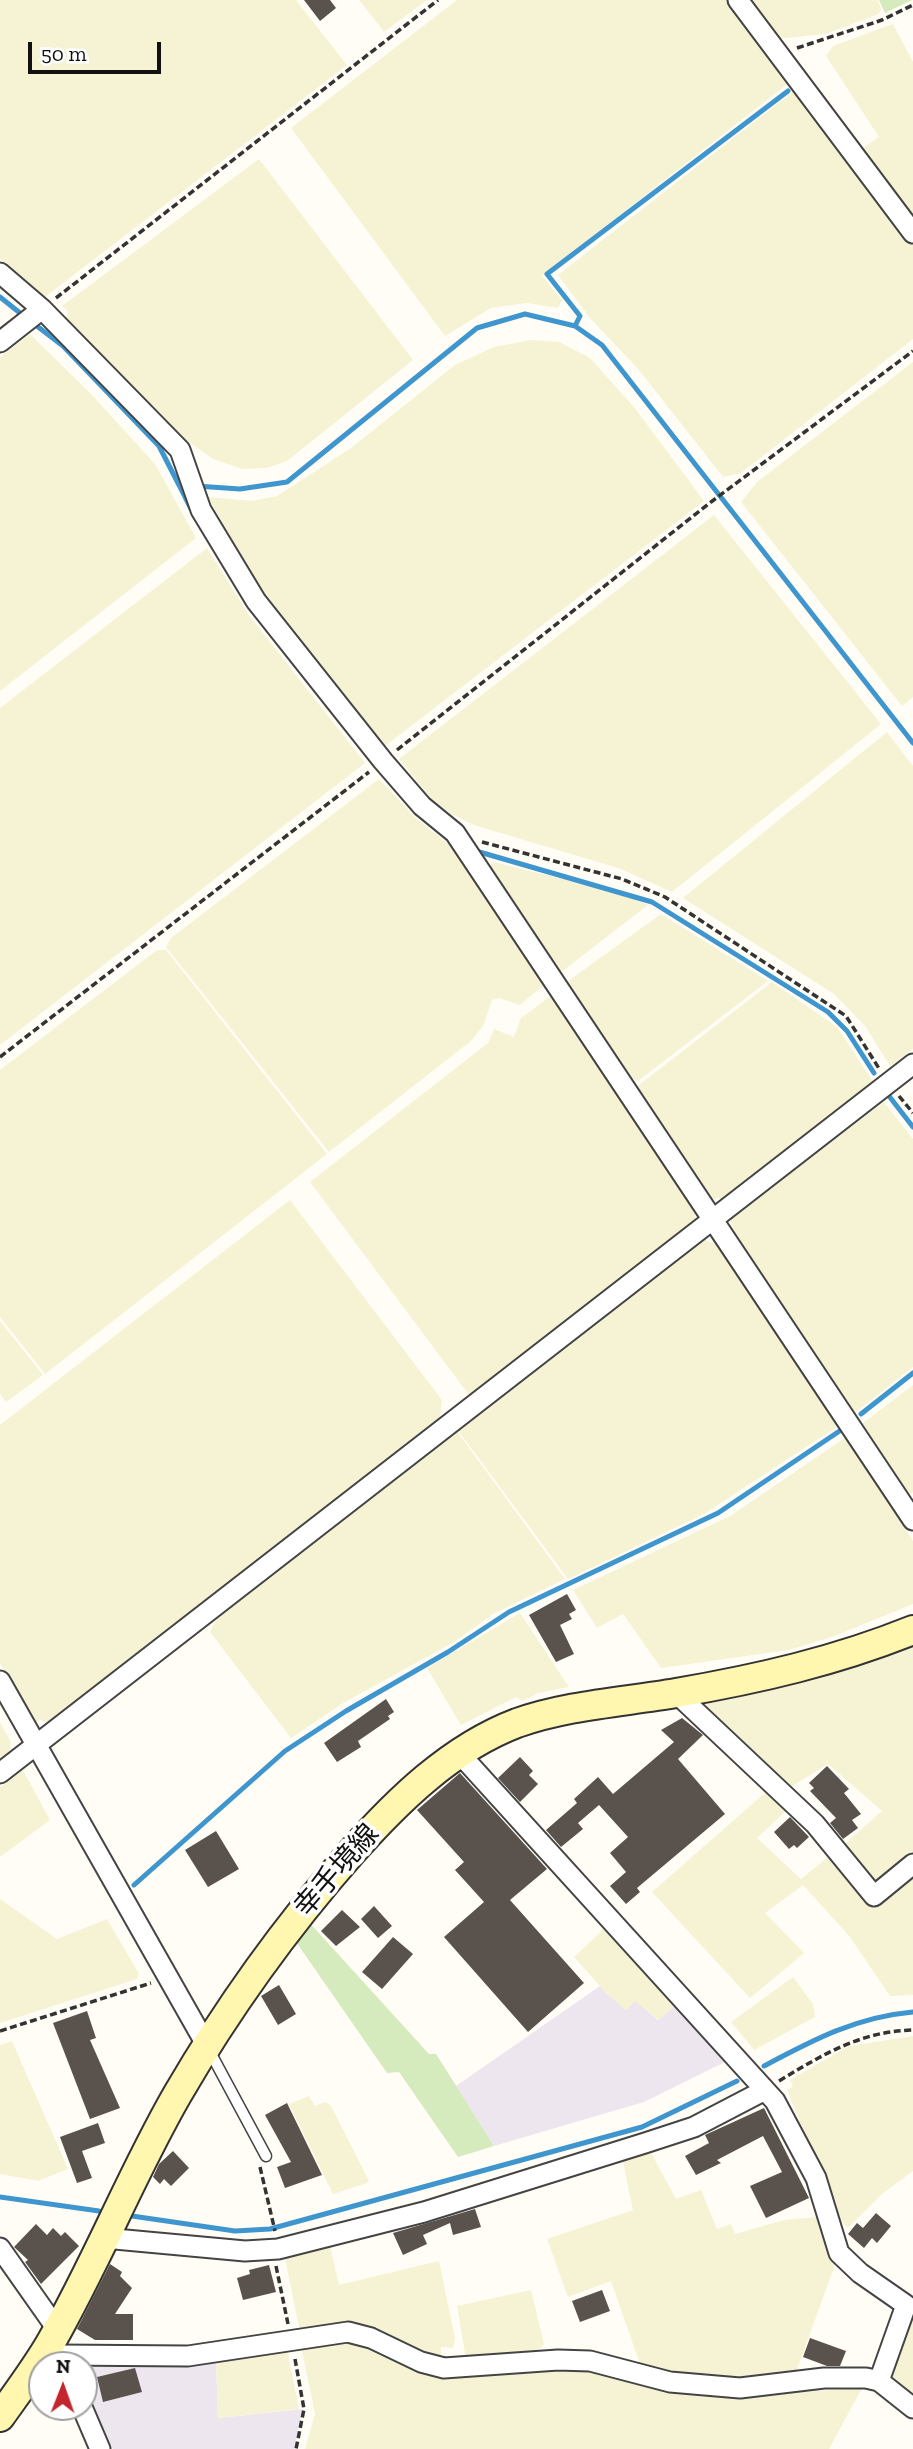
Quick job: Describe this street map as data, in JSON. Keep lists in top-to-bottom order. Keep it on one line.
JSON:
{"streets":{"main road":["幸手境線"]},"scale_bar":"50 m","north":"top"}
